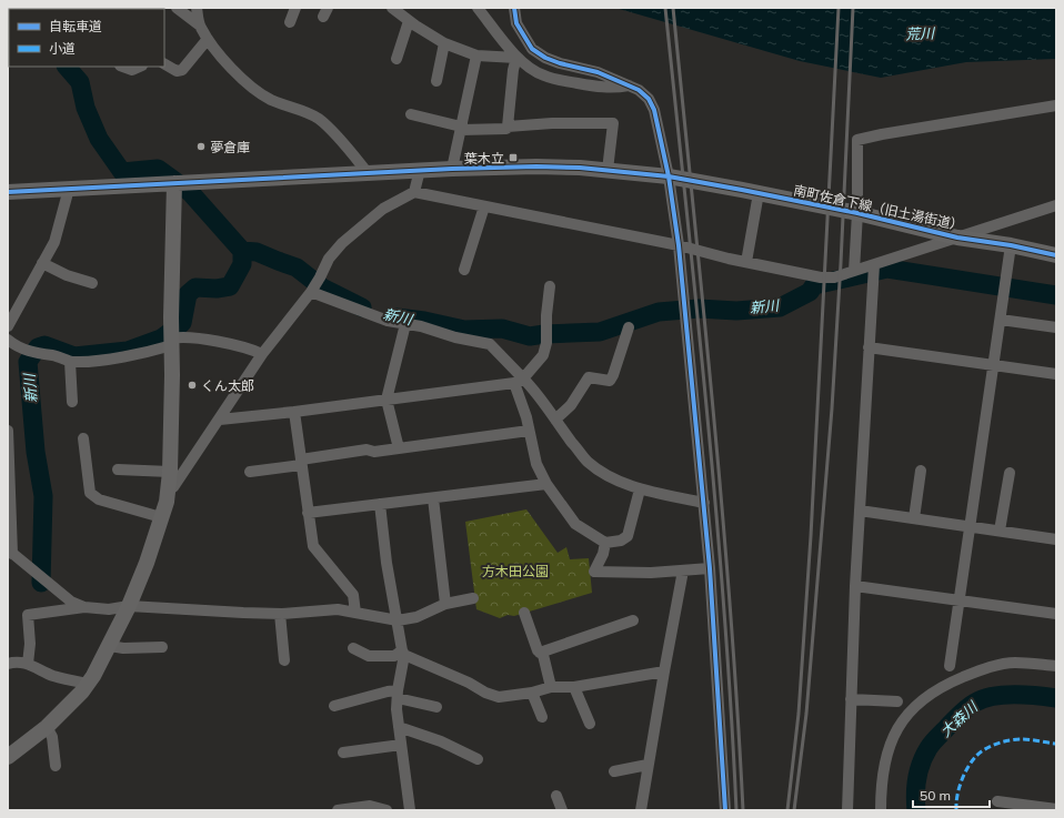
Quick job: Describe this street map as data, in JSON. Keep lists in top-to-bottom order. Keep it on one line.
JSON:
{"streets":{"street":["南町佐倉下線（旧土湯街道）"]},"water":["荒川","新川","大森川"],"parks":["方木田公園"],"places":{"other":["夢倉庫","くん太郎"],"transit":["葉木立"]},"legend":["自転車道","小道"],"scale_bar":"50 m"}
